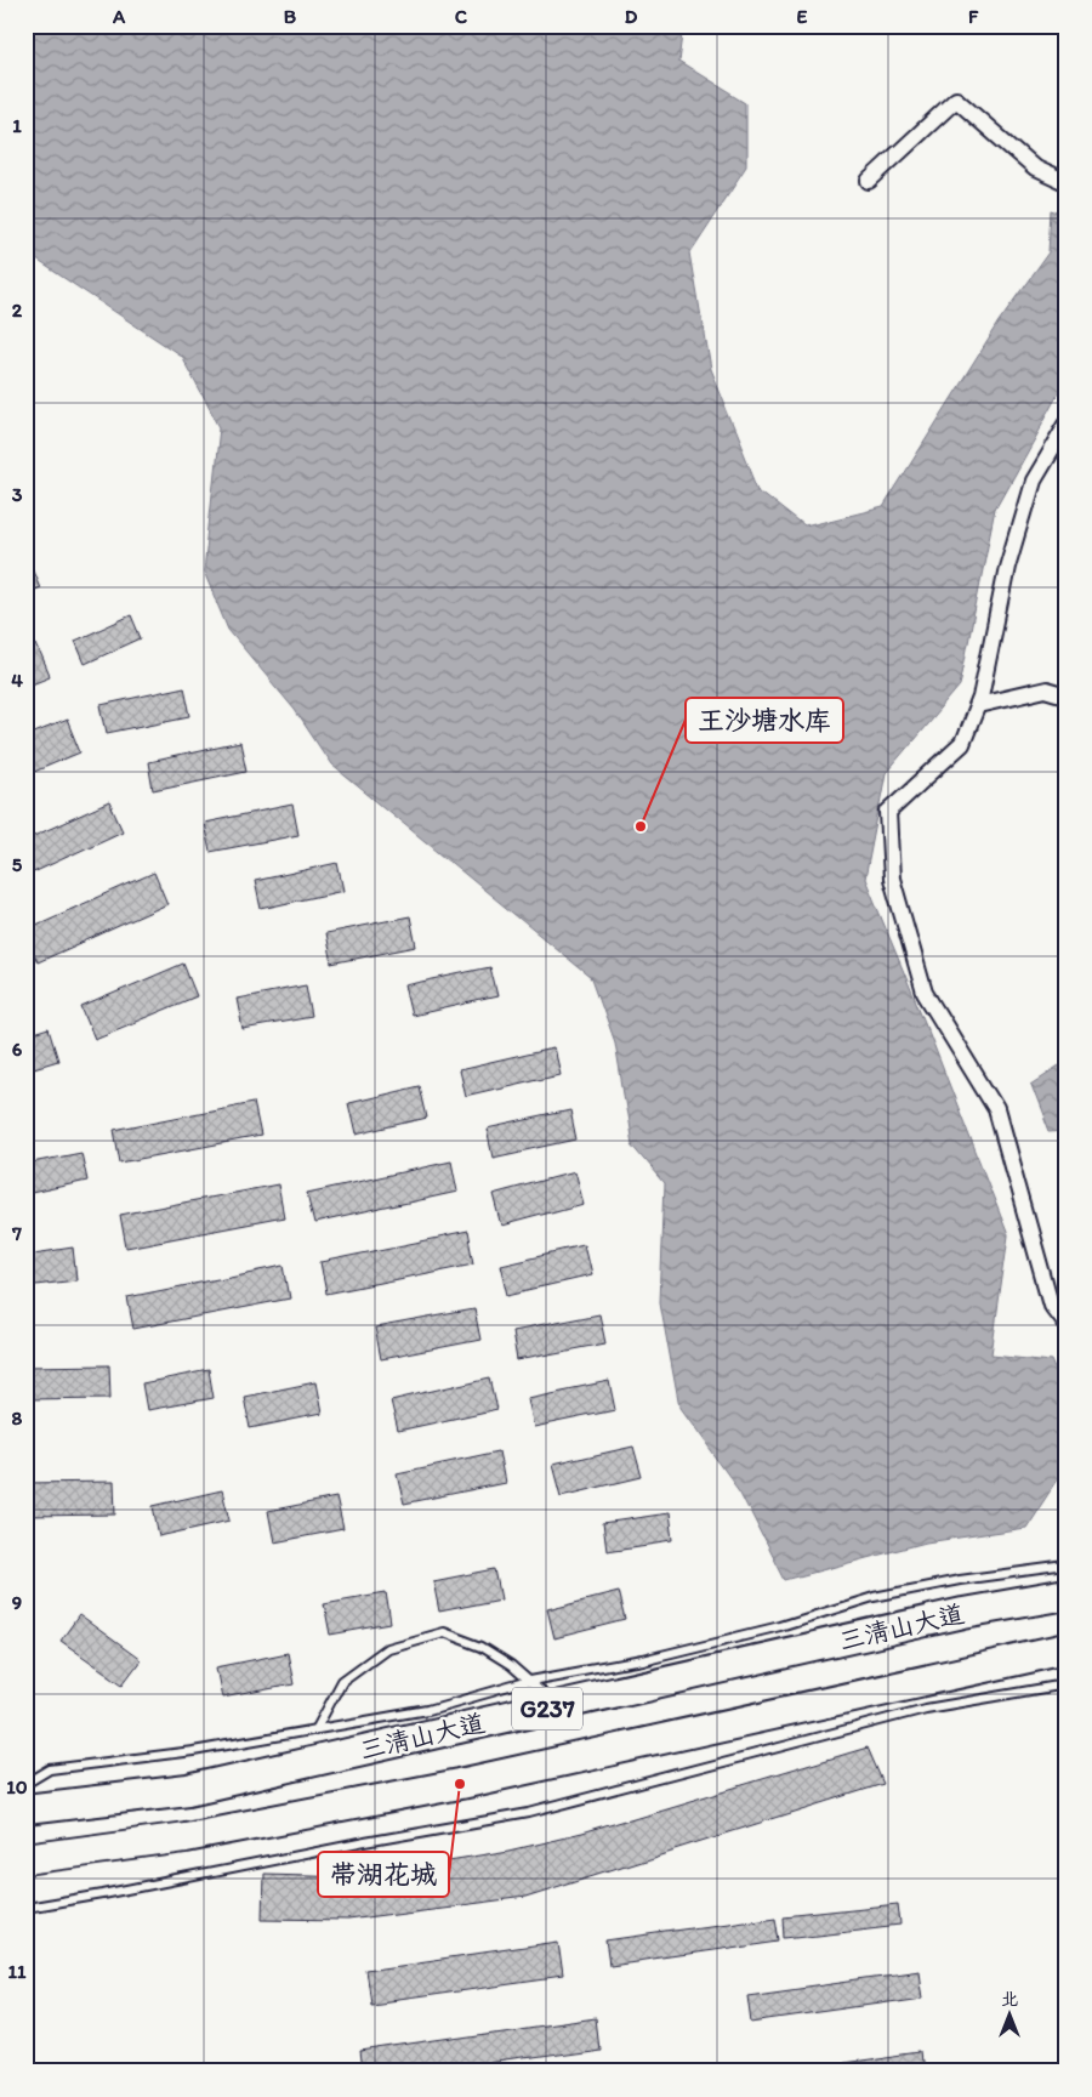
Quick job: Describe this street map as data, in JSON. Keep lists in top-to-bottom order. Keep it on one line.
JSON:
{"streets":{"highway":["三清山大道","G237"]},"places":["王沙塘水库","带湖花城"],"north":"top","grid":{"columns":["A","B","C","D","E","F"],"rows":["1","2","3","4","5","6","7","8","9","10","11"]}}
